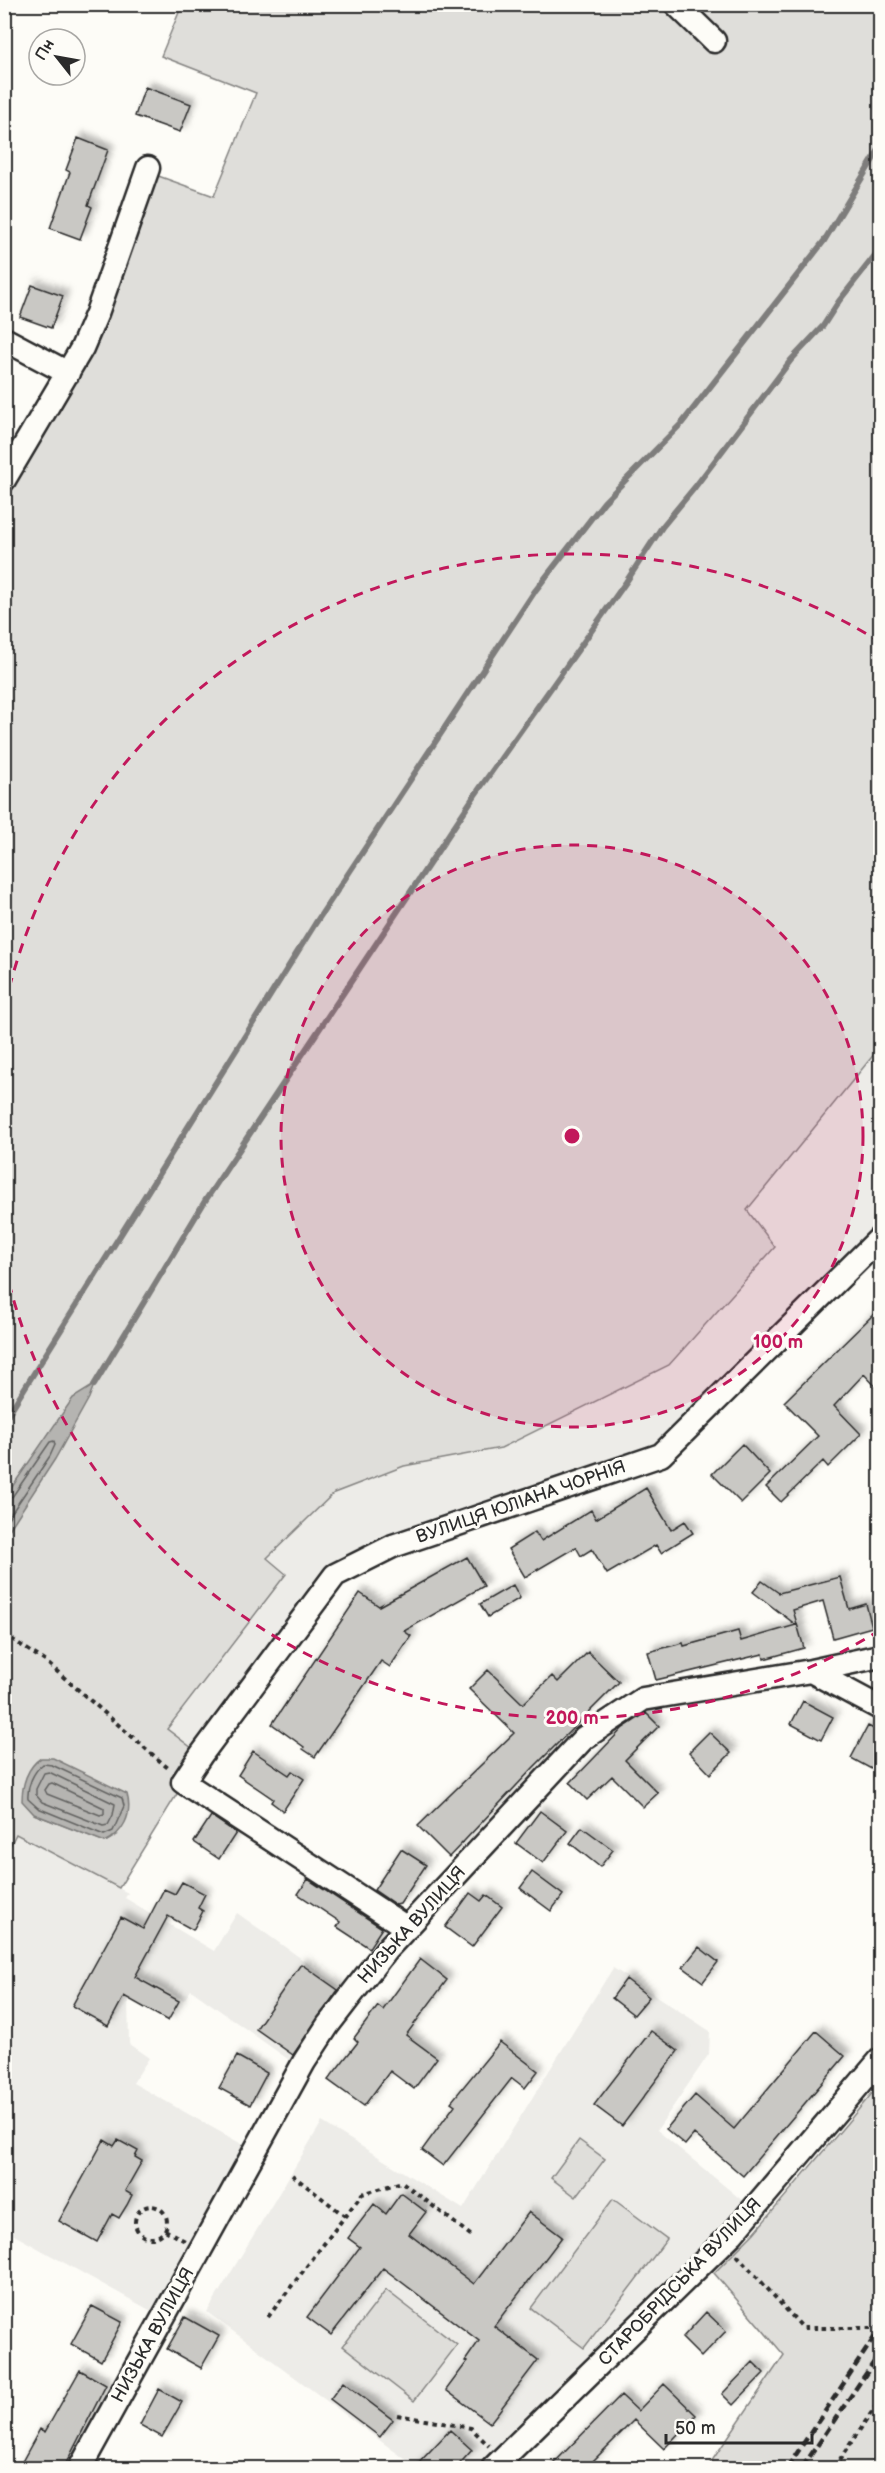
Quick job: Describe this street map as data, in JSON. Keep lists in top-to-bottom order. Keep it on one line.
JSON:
{"streets":{"street":["ВУЛИЦЯ ЮЛІАНА ЧОРНІЯ","НИЗЬКА ВУЛИЦЯ","СТАРОБРІДСЬКА ВУЛИЦЯ"]},"scale_bar":"50 m","north":"top left","rings":["100 m","200 m"]}
